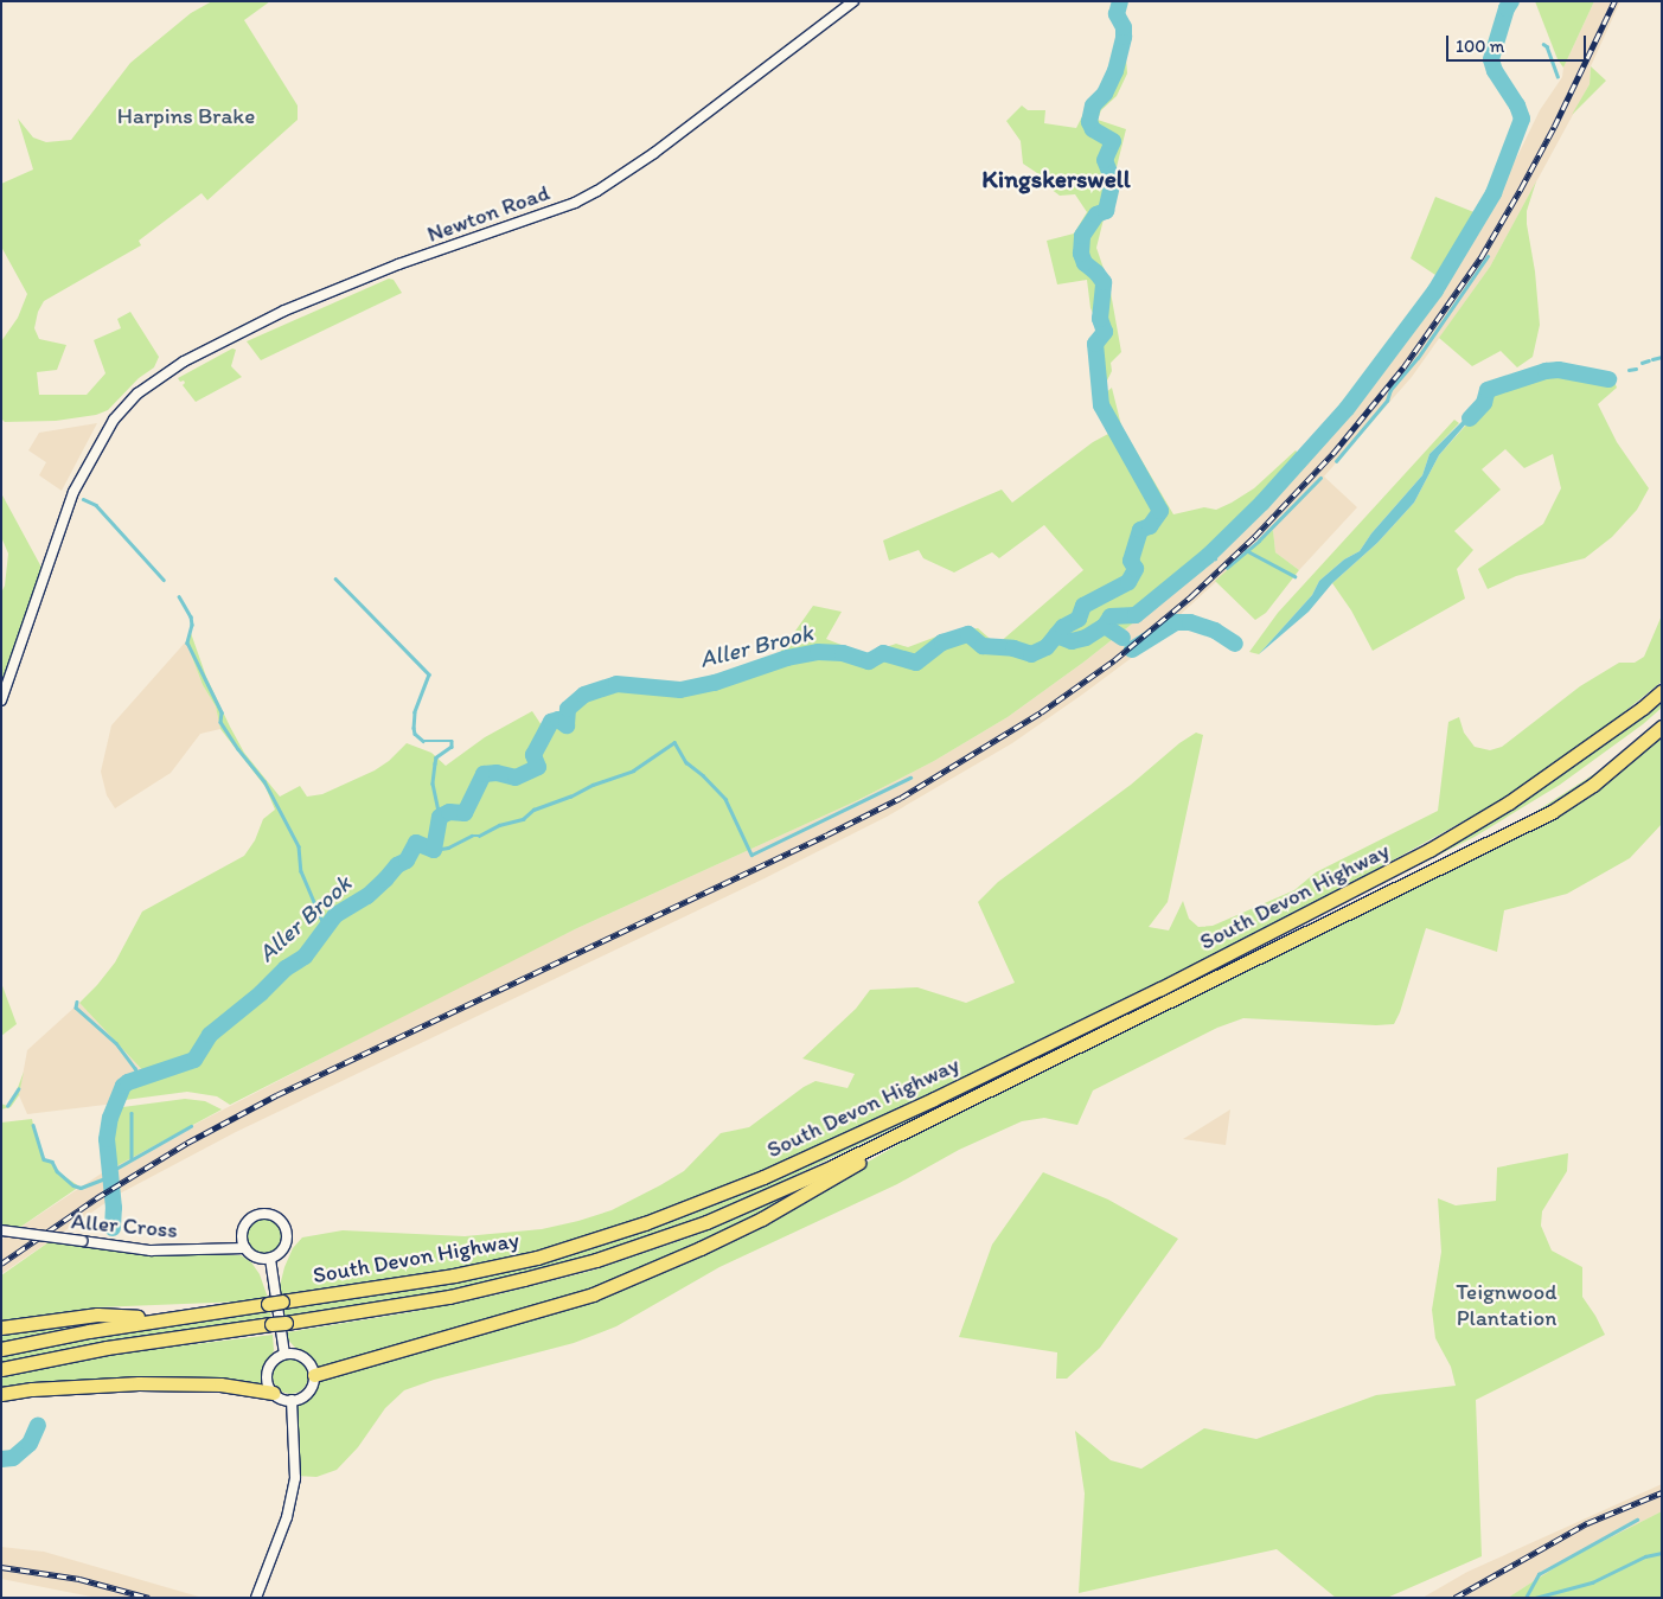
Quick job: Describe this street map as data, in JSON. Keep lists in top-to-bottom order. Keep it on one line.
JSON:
{"streets":{"highway":["South Devon Highway"],"street":["Newton Road","Aller Cross"]},"districts":["Kingskerswell"],"water":["Aller Brook"],"parks":["Harpins Brake","Teignwood Plantation"],"scale_bar":"100 m"}
